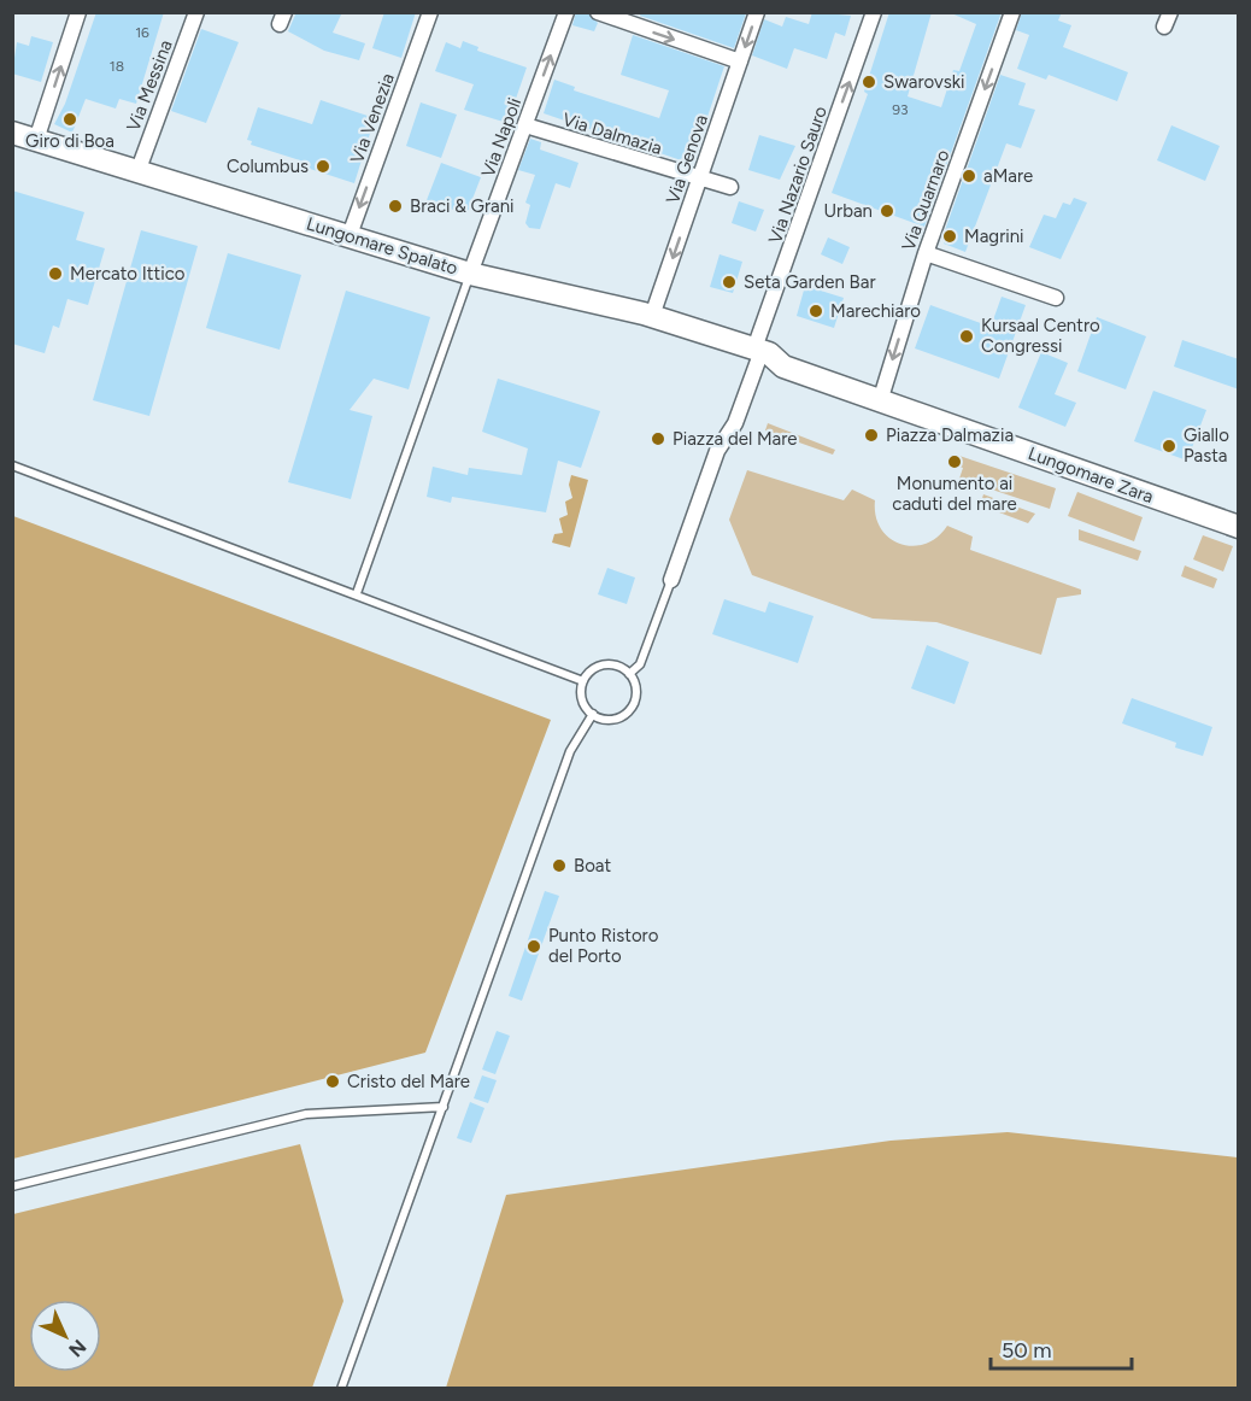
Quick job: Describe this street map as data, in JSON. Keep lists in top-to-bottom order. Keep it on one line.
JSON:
{"streets":{"street":["Via Messina","Via Venezia","Via Dalmazia","Via Napoli","Via Genova","Via Nazario Sauro","Via Quarnaro","Lungomare Spalato","Lungomare Zara"]},"crossings":[["Via Messina","Lungomare Spalato"],["Via Venezia","Lungomare Spalato"],["Via Dalmazia","Via Napoli"],["Via Dalmazia","Via Genova"],["Via Napoli","Lungomare Spalato"],["Via Genova","Lungomare Spalato"],["Via Nazario Sauro","Lungomare Spalato"],["Via Nazario Sauro","Lungomare Zara"],["Via Quarnaro","Lungomare Zara"],["Lungomare Spalato","Lungomare Zara"]],"one_way":["Via Venezia","Via Napoli","Via Genova","Via Nazario Sauro","Via Quarnaro"],"places":["Swarovski","Giro di Boa","Columbus","aMare","Braci & Grani","Urban","Magrini","Mercato Ittico","Seta Garden Bar","Marechiaro","Kursaal Centro Congressi","Piazza Dalmazia","Piazza del Mare","Giallo Pasta","Monumento ai caduti del mare","Boat","Punto Ristoro del Porto","Cristo del Mare"],"house_numbers":["16","18","93"],"scale_bar":"50 m","north":"bottom right"}
